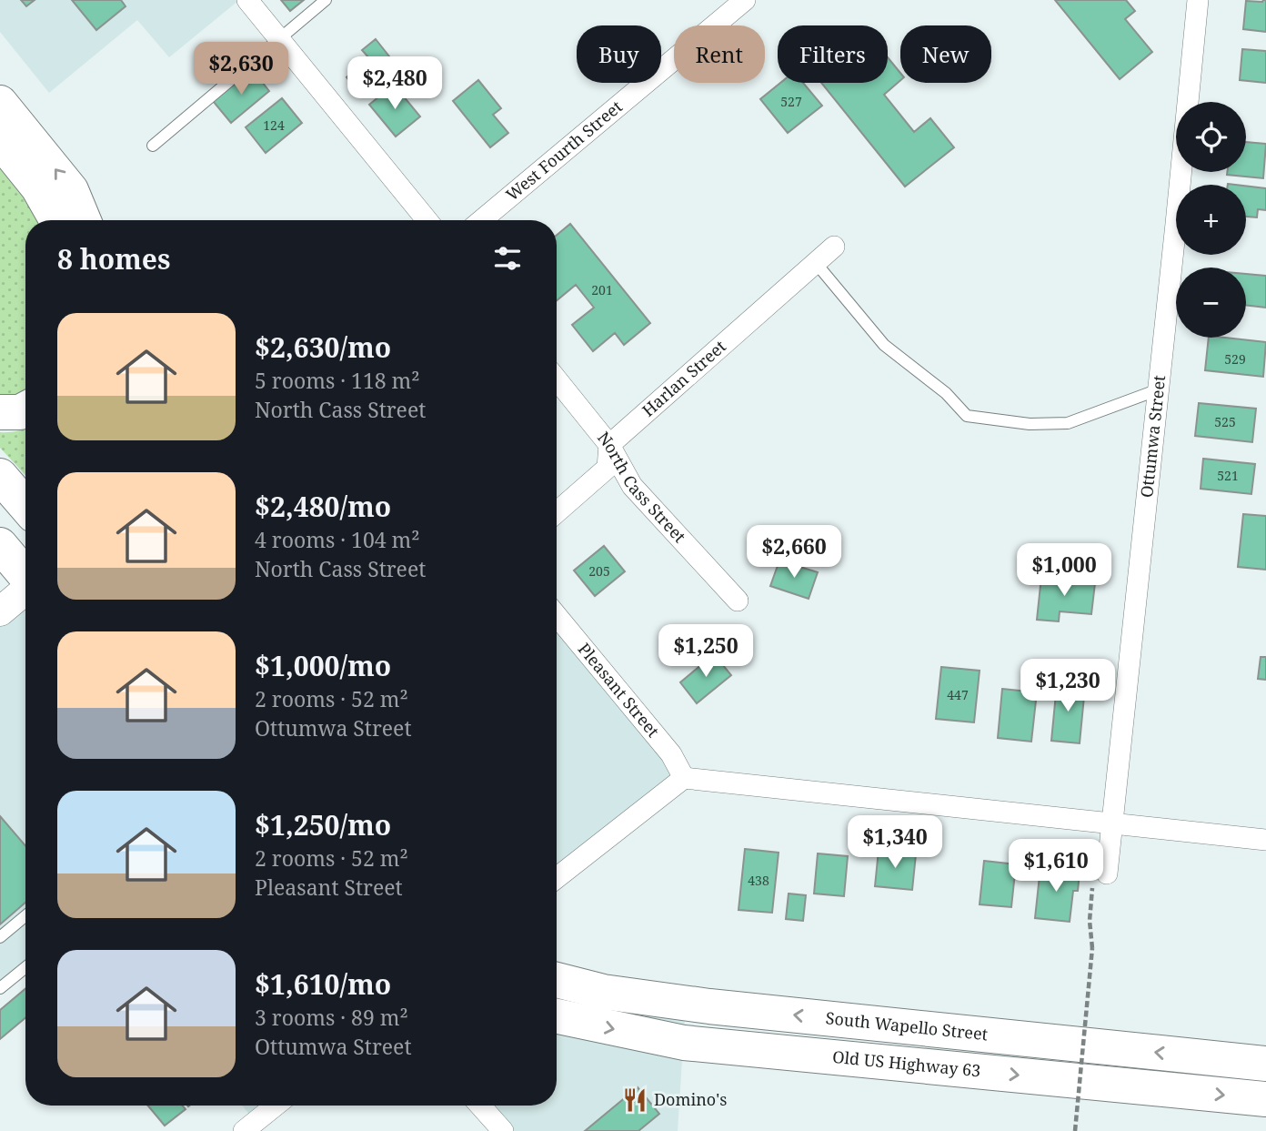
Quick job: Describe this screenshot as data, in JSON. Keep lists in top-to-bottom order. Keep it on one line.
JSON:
{"streets":{"highway":["South Wapello Street","Old US Highway 63"],"street":["West Fourth Street","Harlan Street","Ottumwa Street","North Cass Street","Pleasant Street"]},"crossings":[["Harlan Street","North Cass Street"]],"one_way":["South Wapello Street","Old US Highway 63"],"places":{"restaurant":["Domino's"]},"house_numbers":["527","124","201","529","525","521","205","447","438"],"page":{"chip":["Buy","Rent","Filters","New"],"price":["$2,630","$2,480","$2,660","$1,000","$1,250","$1,230","$1,340","$1,610"],"map_buttons":["+","−"],"heading":"8 homes","list":[{"name":"$2,630/mo","note":"5 rooms · 118 m² · North Cass Street"},{"name":"$2,480/mo","note":"4 rooms · 104 m² · North Cass Street"},{"name":"$1,000/mo","note":"2 rooms · 52 m² · Ottumwa Street"},{"name":"$1,250/mo","note":"2 rooms · 52 m² · Pleasant Street"},{"name":"$1,610/mo","note":"3 rooms · 89 m² · Ottumwa Street"}]}}
